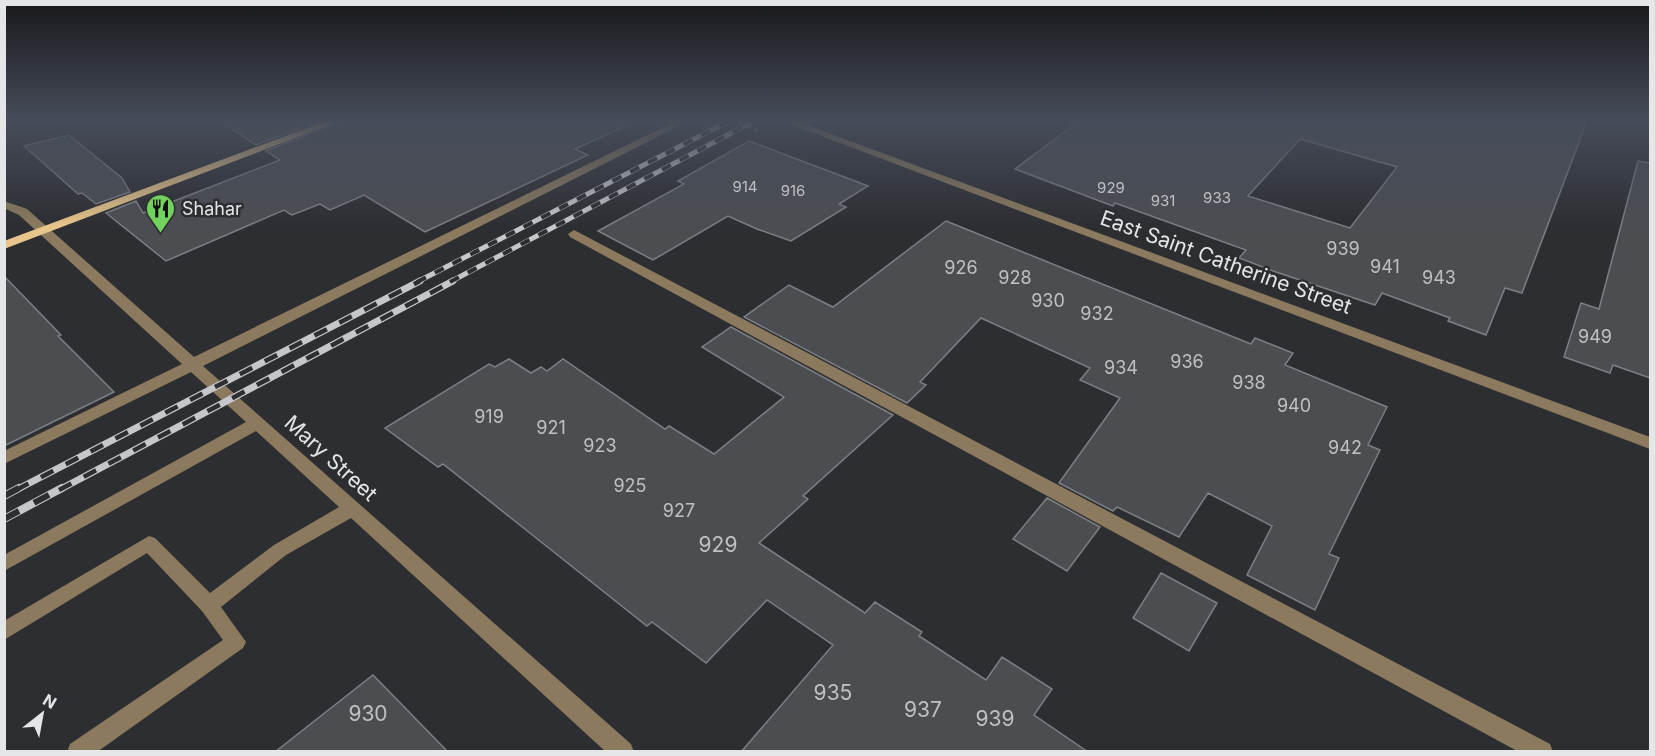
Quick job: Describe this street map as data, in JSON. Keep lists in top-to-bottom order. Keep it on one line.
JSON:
{"streets":{"street":["East Saint Catherine Street","Mary Street"]},"places":{"restaurant":["Shahar"]},"house_numbers":["914","929","916","933","931","939","941","926","928","943","930","932","949","936","934","938","940","919","921","923","942","925","927","929","935","937","930","939"],"north":"top right"}
